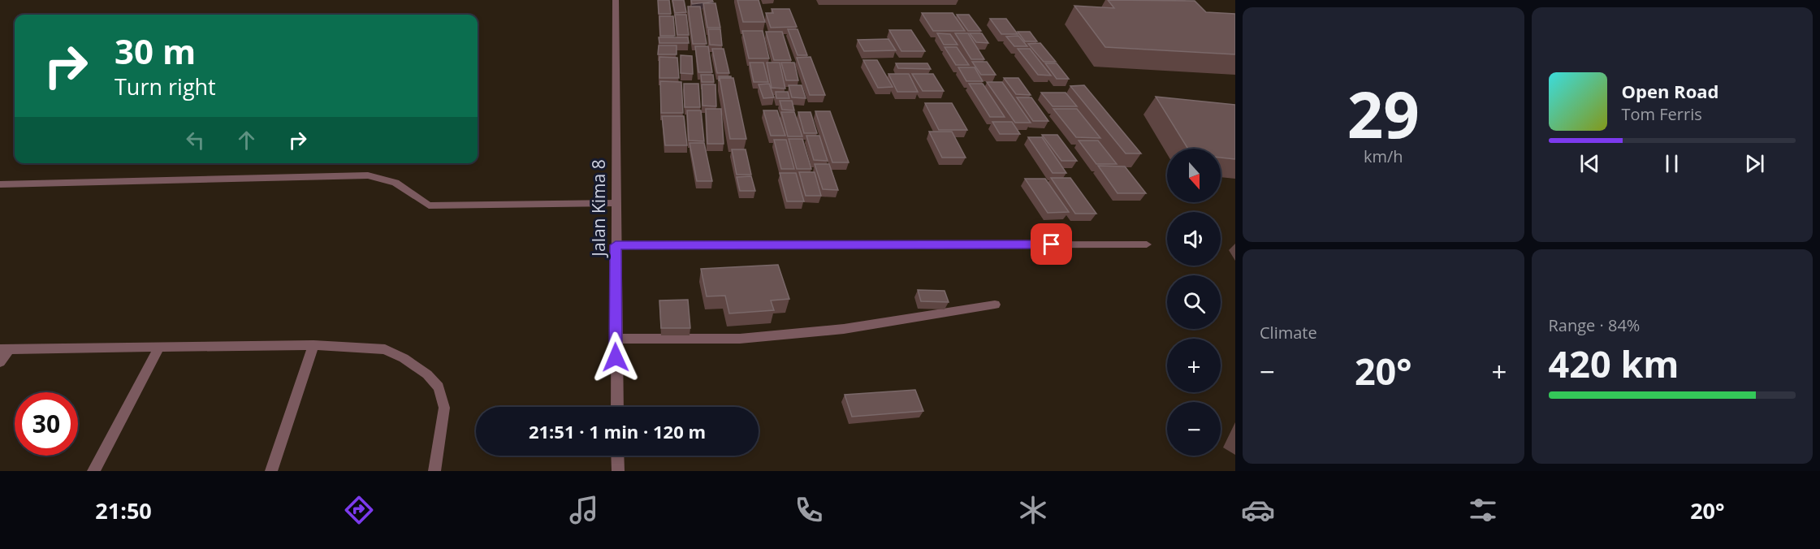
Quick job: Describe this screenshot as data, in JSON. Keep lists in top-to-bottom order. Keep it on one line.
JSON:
{"streets":{"street":["Jalan Kima 8"]},"north":"bottom","page":{"tile":[["29","km/h"],"Climate",["Range · 84%","420 km"]],"turn":["30 m","Turn right"],"song":["Open Road","Tom Ferris"],"map_buttons":["+","−"],"heat":["−","20°","+"],"limit":"30","trip":"21:51 · 1 min · 120 m","tabs":["21:50","20°"]}}
